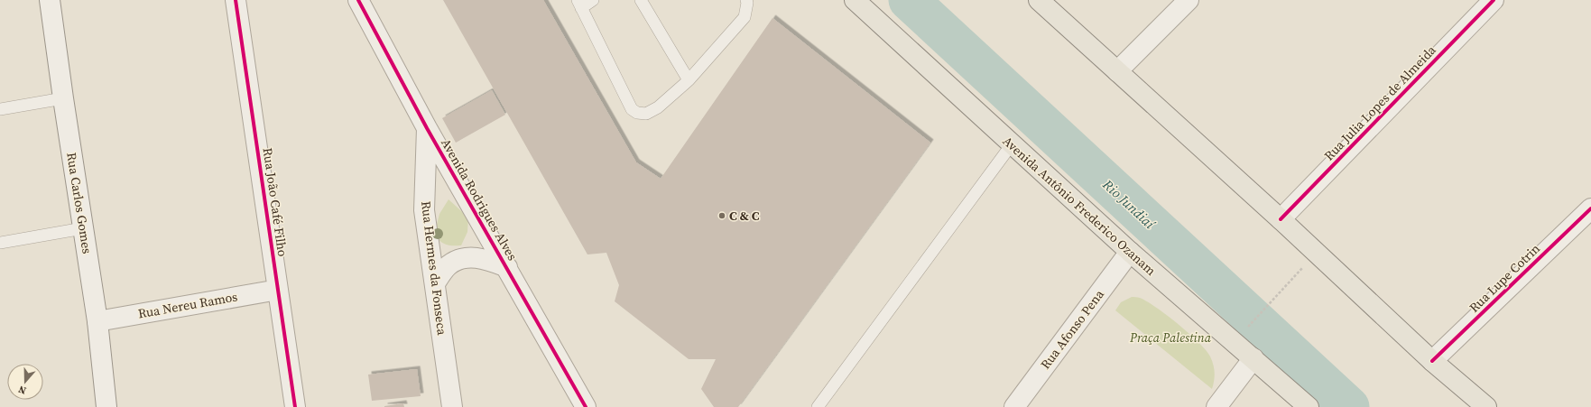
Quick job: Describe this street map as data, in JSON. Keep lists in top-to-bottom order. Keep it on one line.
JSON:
{"streets":{"main road":["Avenida Antônio Frederico Ozanam"],"street":["Rua Julia Lopes de Almeida","Avenida Rodrigues Alves","Rua João Café Filho","Rua Carlos Gomes","Rua Hermes da Fonseca","Rua Lupe Cotrin","Rua Nereu Ramos","Rua Afonso Pena"]},"crossings":[["Avenida Rodrigues Alves","Rua Hermes da Fonseca"],["Rua João Café Filho","Rua Nereu Ramos"],["Rua Carlos Gomes","Rua Nereu Ramos"],["Avenida Antônio Frederico Ozanam","Rua Afonso Pena"]],"water":["Rio Jundiaí"],"parks":["Praça Palestina"],"places":["C & C"],"north":"bottom"}
